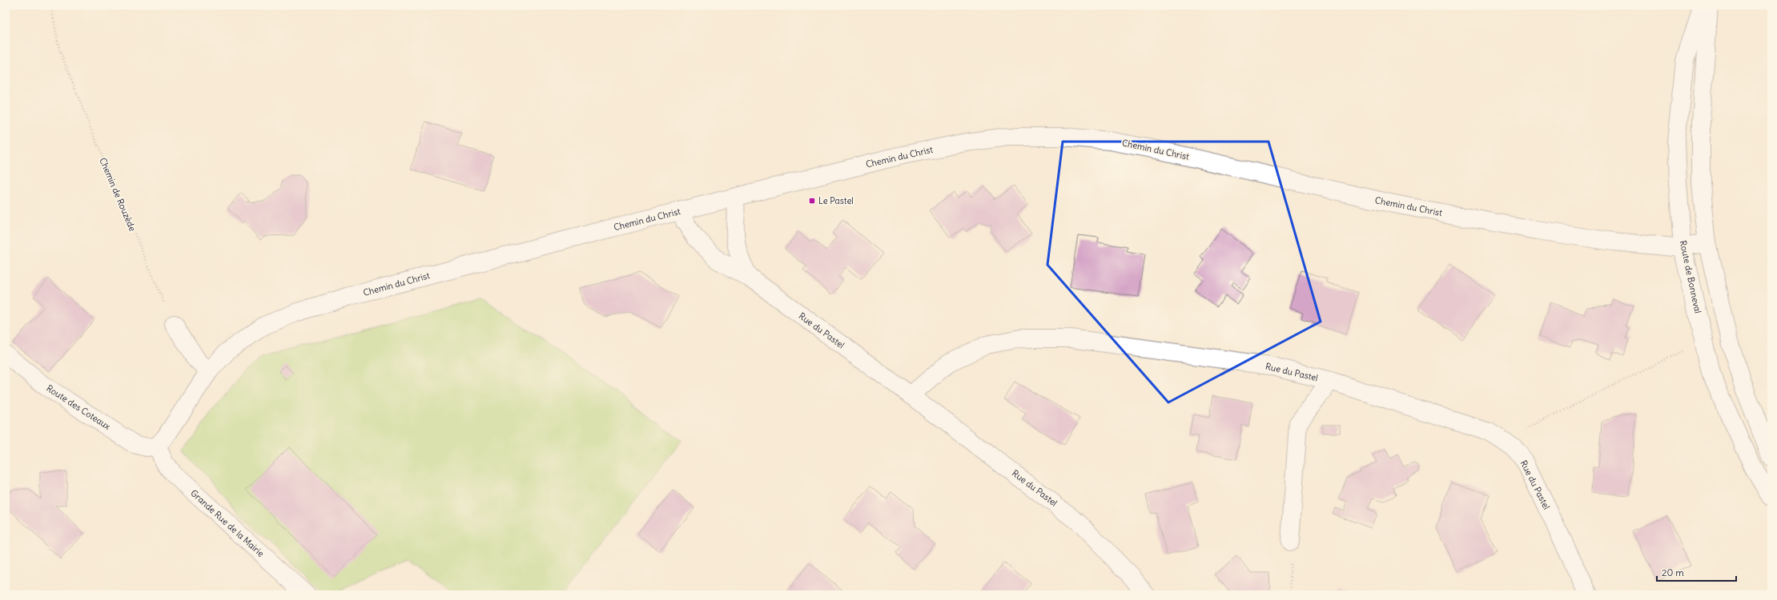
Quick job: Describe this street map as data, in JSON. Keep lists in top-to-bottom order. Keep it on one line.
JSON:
{"streets":{"street":["Chemin du Christ","Route de Bonneval","Rue du Pastel","Route des Coteaux","Grande Rue de la Mairie"],"path":["Chemin de Rouzède"]},"crossings":[["Chemin du Christ","Route de Bonneval"],["Chemin du Christ","Rue du Pastel"],["Chemin du Christ","Route des Coteaux"],["Chemin du Christ","Grande Rue de la Mairie"],["Route des Coteaux","Grande Rue de la Mairie"]],"places":{"transit":["Le Pastel"]},"scale_bar":"20 m"}
